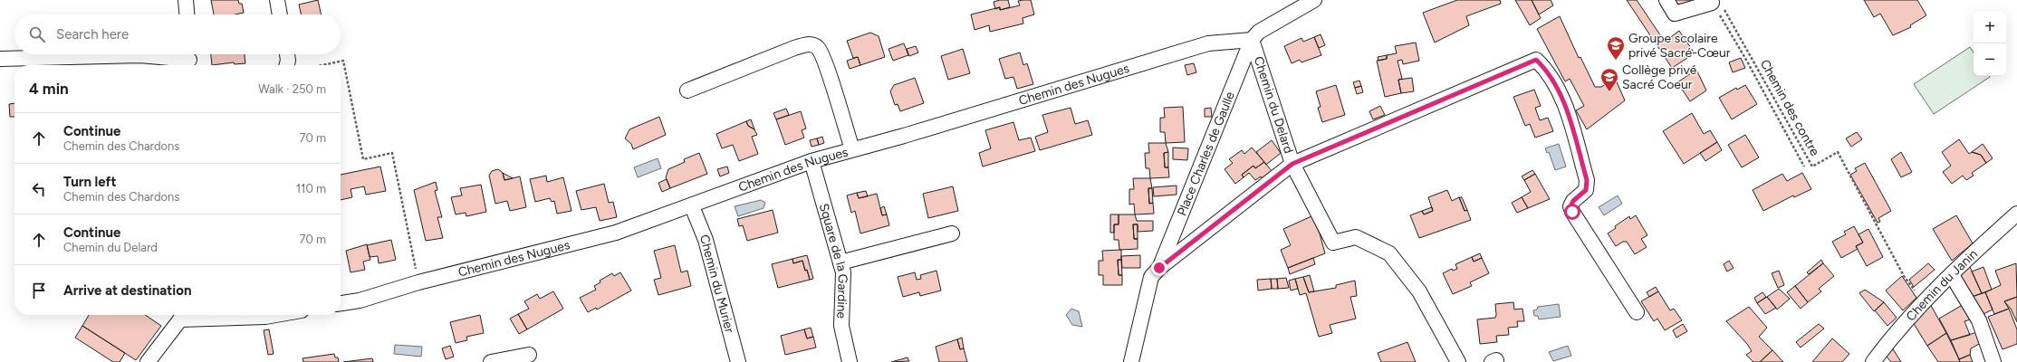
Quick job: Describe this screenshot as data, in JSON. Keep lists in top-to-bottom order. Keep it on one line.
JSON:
{"streets":{"street":["Chemin des Nugues","Chemin du Delard","Place Charles de Gaulle","Square de la Gardine","Chemin du Murier","Chemin du Janin"],"path":["Chemin des contre"]},"crossings":[["Chemin des Nugues","Chemin du Delard"],["Chemin des Nugues","Place Charles de Gaulle"],["Chemin des Nugues","Square de la Gardine"],["Chemin des Nugues","Chemin du Murier"],["Chemin du Delard","Place Charles de Gaulle"],["Chemin des contre","Chemin du Janin"]],"places":{"school or university":["Groupe scolaire privé Sacré-Cœur","Collège privé Sacré Coeur"]},"page":{"map_buttons":["+","−"],"search":"Search here","heading":["4 min","Walk · 250 m"],"list":[["Continue","Chemin des Chardons","70 m"],["Turn left","Chemin des Chardons","110 m"],["Continue","Chemin du Delard","70 m"],"Arrive at destination"]}}
